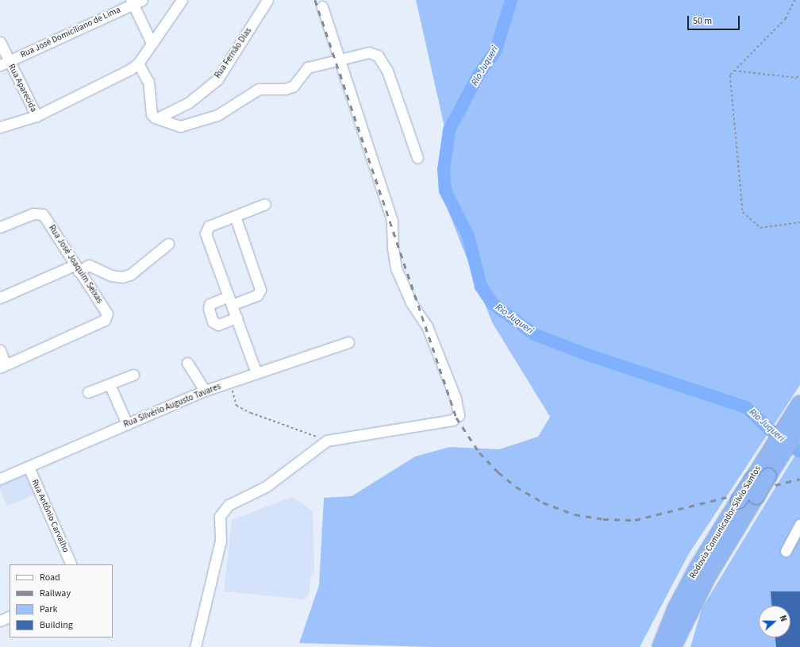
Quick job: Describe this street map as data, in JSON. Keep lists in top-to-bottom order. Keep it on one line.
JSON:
{"streets":{"highway":["Rodovia Comunicador Silvio Santos"],"street":["Rua José Domiciliano de Lima","Rua Fernão Dias","Rua Aparecida","Rua José Joaquim Seixas","Rua Silvério Augusto Tavares","Rua Antônio Carvalho"]},"crossings":[["Rua José Domiciliano de Lima","Rua Aparecida"],["Rua Silvério Augusto Tavares","Rua Antônio Carvalho"]],"water":["Rio Juqueri"],"legend":["Road","Railway","Park","Building"],"scale_bar":"50 m","north":"right"}
